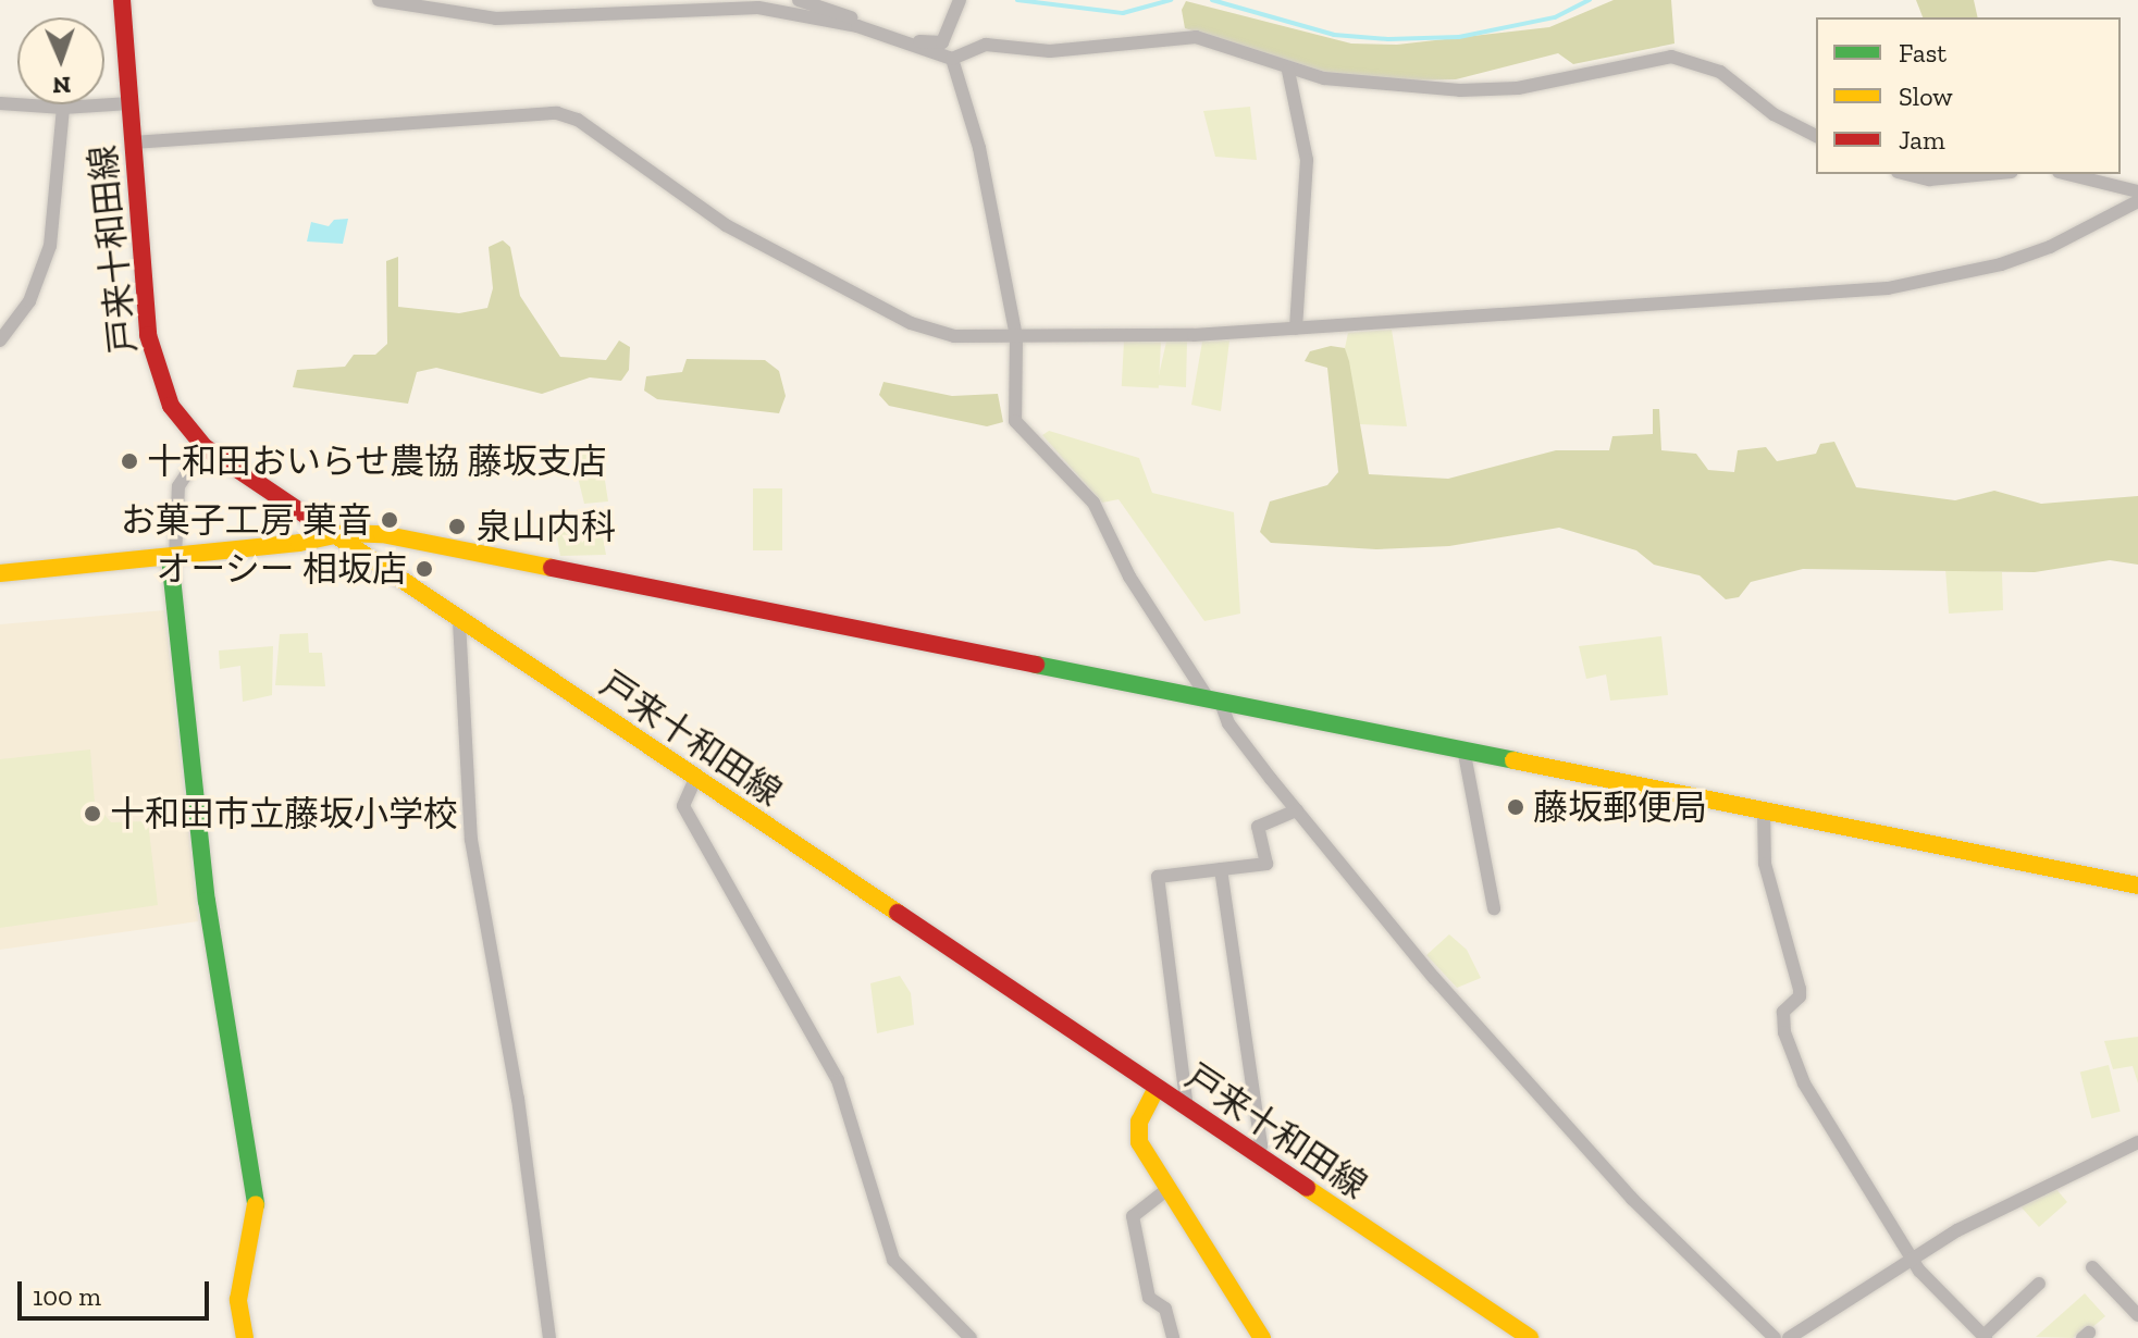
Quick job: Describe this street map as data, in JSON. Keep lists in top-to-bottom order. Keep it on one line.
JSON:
{"streets":{"street":["戸来十和田線"]},"places":["十和田おいらせ農協 藤坂支店","お菓子工房 菓音","泉山内科","オーシー 相坂店","藤坂郵便局","十和田市立藤坂小学校"],"legend":["Fast","Slow","Jam"],"scale_bar":"100 m","north":"bottom"}
